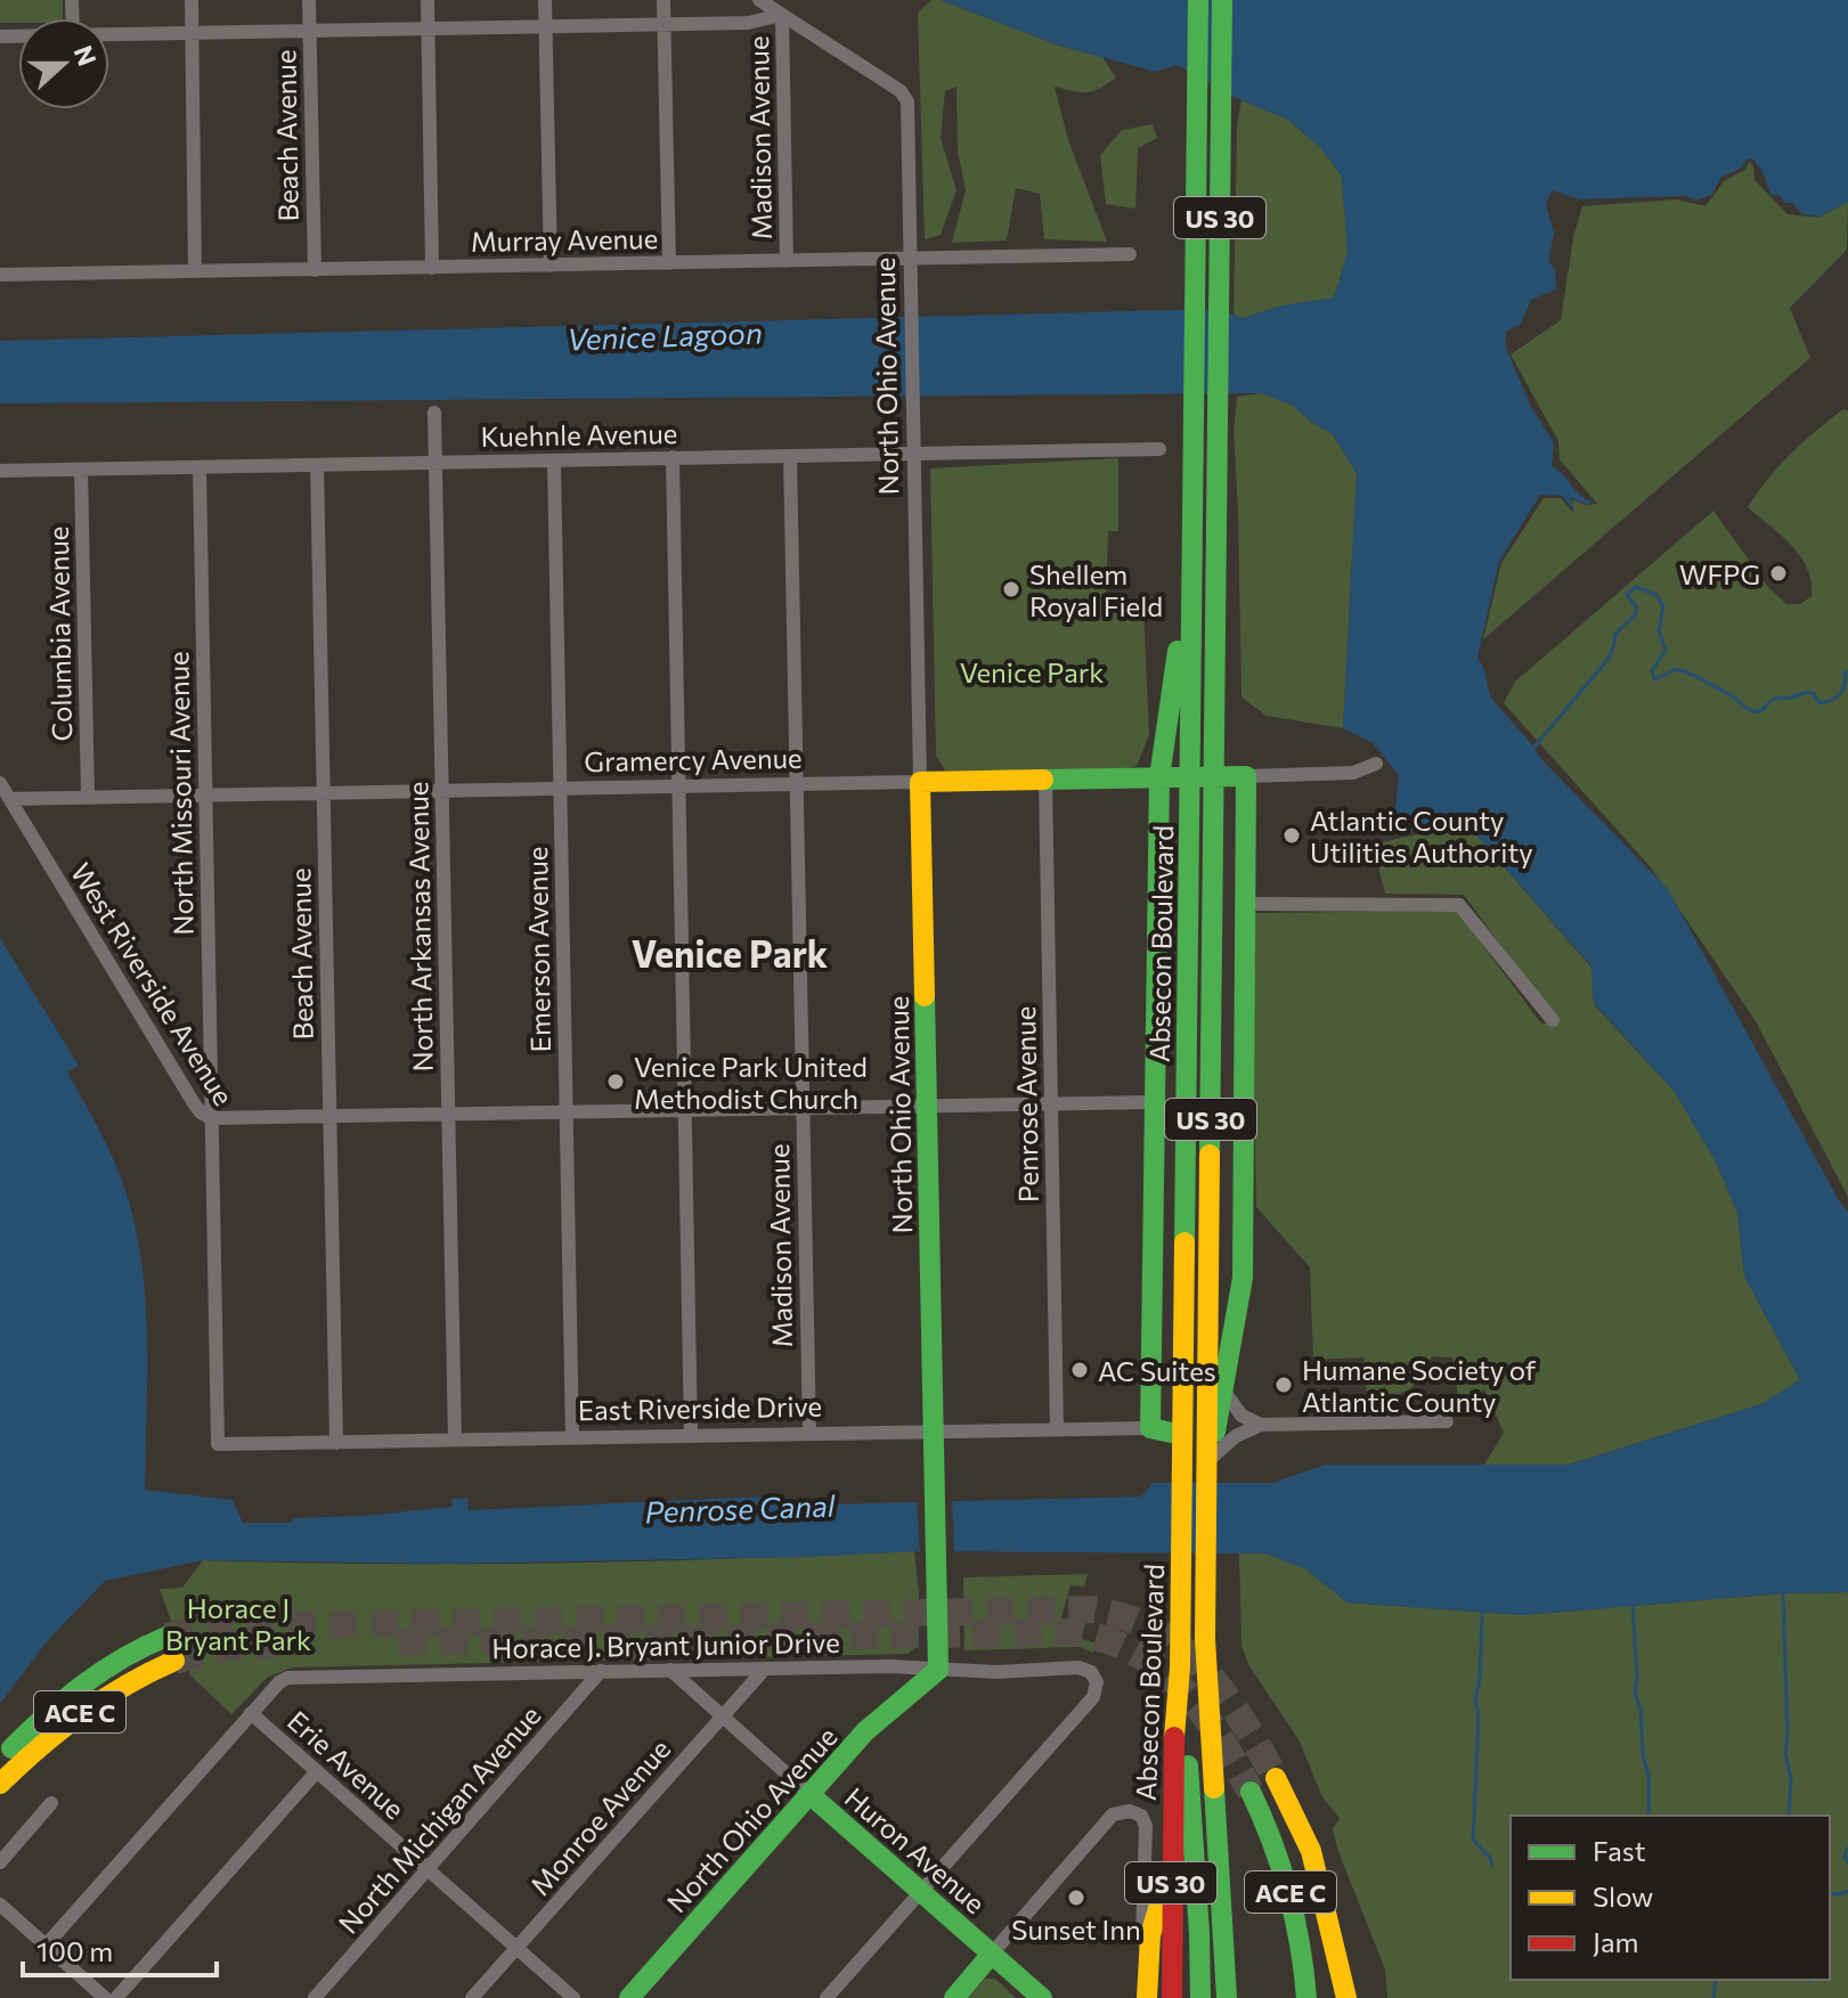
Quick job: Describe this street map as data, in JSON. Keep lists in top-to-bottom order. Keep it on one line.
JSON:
{"streets":{"main road":["US 30","North Ohio Avenue","Gramercy Avenue","Absecon Boulevard","East Riverside Drive","ACE C","Huron Avenue"],"street":["Beach Avenue","Madison Avenue","Murray Avenue","Kuehnle Avenue","Columbia Avenue","North Missouri Avenue","North Arkansas Avenue","Emerson Avenue","West Riverside Avenue","Penrose Avenue","Horace J. Bryant Junior Drive","Erie Avenue","Monroe Avenue","North Michigan Avenue"]},"crossings":[["Beach Avenue","Murray Avenue"],["Beach Avenue","Kuehnle Avenue"],["Beach Avenue","Gramercy Avenue"],["Beach Avenue","East Riverside Drive"],["Madison Avenue","Murray Avenue"],["Madison Avenue","North Ohio Avenue"],["Madison Avenue","Kuehnle Avenue"],["Madison Avenue","Gramercy Avenue"],["Madison Avenue","East Riverside Drive"],["Murray Avenue","North Ohio Avenue"],["North Ohio Avenue","Kuehnle Avenue"],["North Ohio Avenue","Gramercy Avenue"],["North Ohio Avenue","East Riverside Drive"],["North Ohio Avenue","Horace J. Bryant Junior Drive"],["North Ohio Avenue","Huron Avenue"],["Kuehnle Avenue","Columbia Avenue"],["Kuehnle Avenue","North Missouri Avenue"],["Kuehnle Avenue","North Arkansas Avenue"],["Kuehnle Avenue","Emerson Avenue"],["Columbia Avenue","Gramercy Avenue"],["Gramercy Avenue","North Missouri Avenue"],["Gramercy Avenue","North Arkansas Avenue"],["Gramercy Avenue","Absecon Boulevard"],["Gramercy Avenue","Emerson Avenue"],["Gramercy Avenue","West Riverside Avenue"],["Gramercy Avenue","Penrose Avenue"],["North Missouri Avenue","West Riverside Avenue"],["North Arkansas Avenue","East Riverside Drive"],["Absecon Boulevard","East Riverside Drive"],["Absecon Boulevard","Huron Avenue"],["Emerson Avenue","East Riverside Drive"],["West Riverside Avenue","East Riverside Drive"],["Penrose Avenue","East Riverside Drive"],["Horace J. Bryant Junior Drive","Erie Avenue"],["Horace J. Bryant Junior Drive","Monroe Avenue"],["Horace J. Bryant Junior Drive","North Michigan Avenue"],["Horace J. Bryant Junior Drive","Huron Avenue"],["Erie Avenue","Monroe Avenue"],["Erie Avenue","North Michigan Avenue"],["Monroe Avenue","Huron Avenue"]],"districts":["Venice Park"],"water":["Venice Lagoon","Penrose Canal"],"parks":["Venice Park","Horace J Bryant Park"],"places":["WFPG","Shellem Royal Field","Atlantic County Utilities Authority","Venice Park United Methodist Church","AC Suites","Humane Society of Atlantic County","Sunset Inn"],"legend":["Fast","Slow","Jam"],"scale_bar":"100 m","north":"right"}
